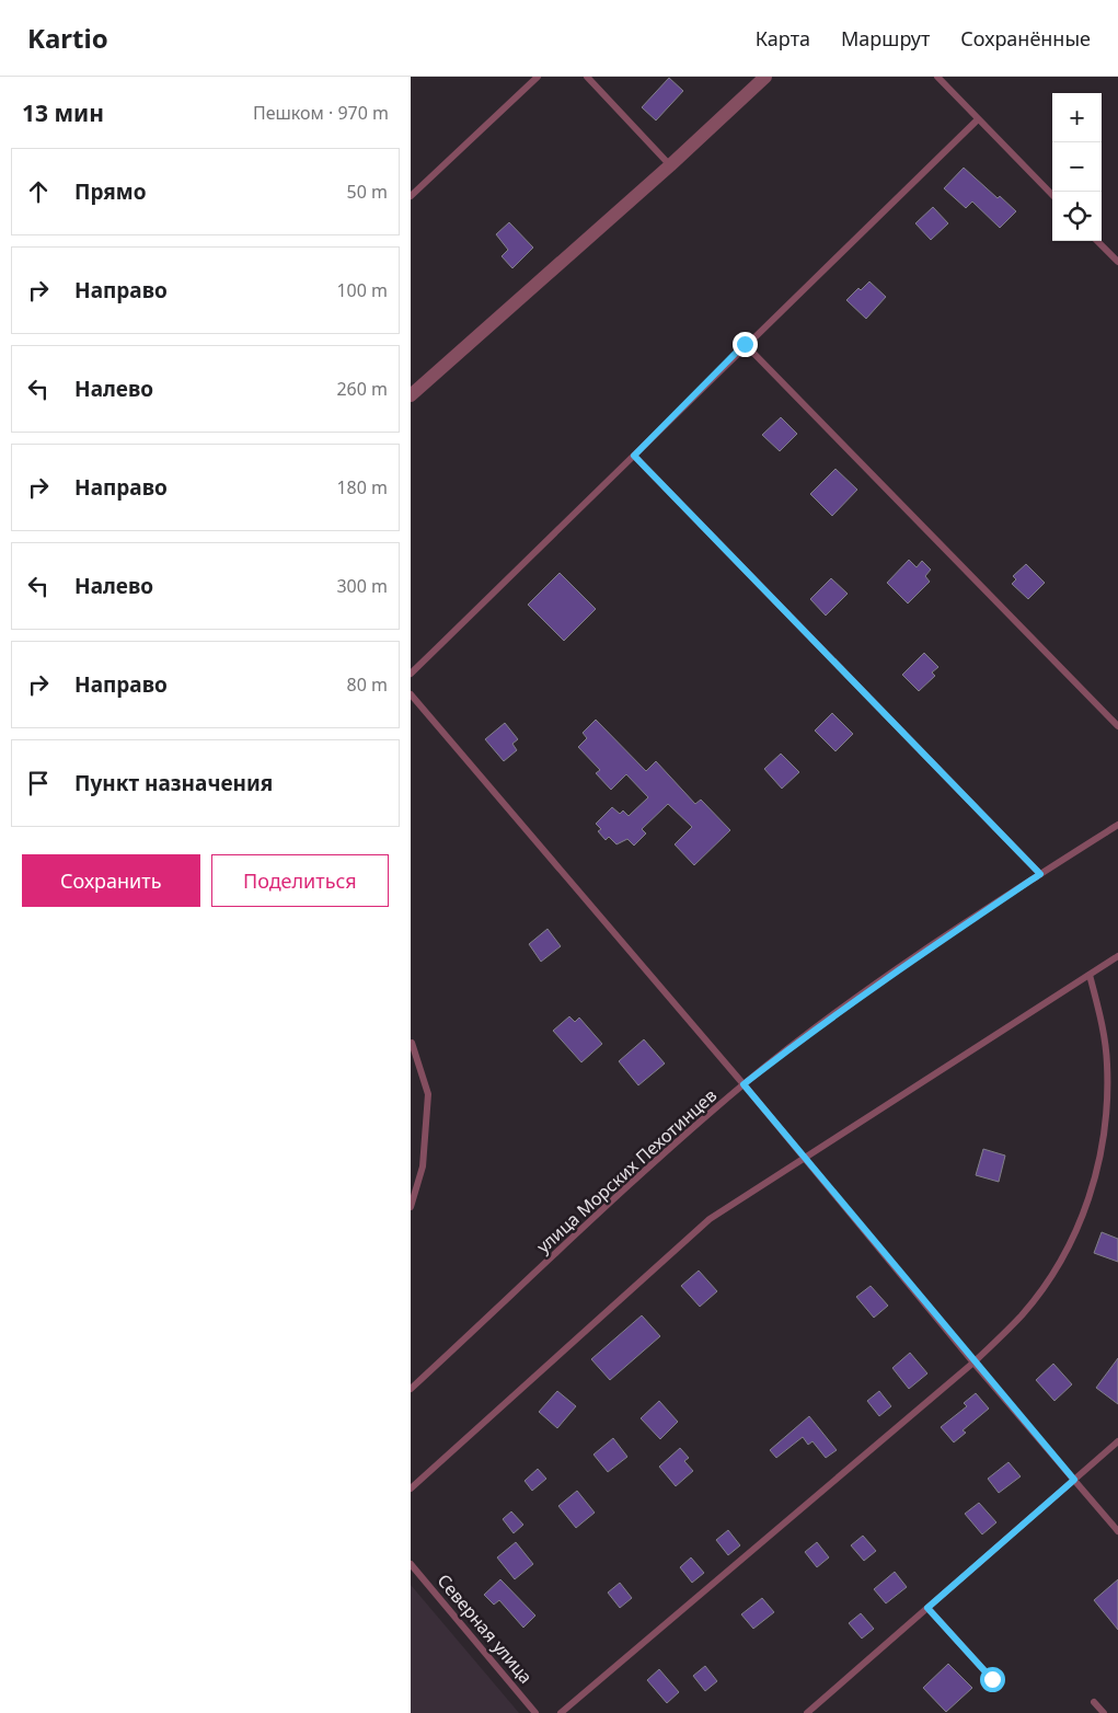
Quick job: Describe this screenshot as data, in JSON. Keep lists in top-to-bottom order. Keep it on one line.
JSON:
{"streets":{"lane":["улица Морских Пехотинцев","Северная улица"]},"page":{"header":"Kartio","nav":["Карта","Маршрут","Сохранённые"],"heading":["13 мин","Пешком · 970 m"],"map_buttons":["+","−"],"list":[["Прямо","50 m"],["Направо","100 m"],["Налево","260 m"],["Направо","180 m"],["Налево","300 m"],["Направо","80 m"],"Пункт назначения"],"buttons":["Сохранить","Поделиться"]}}
